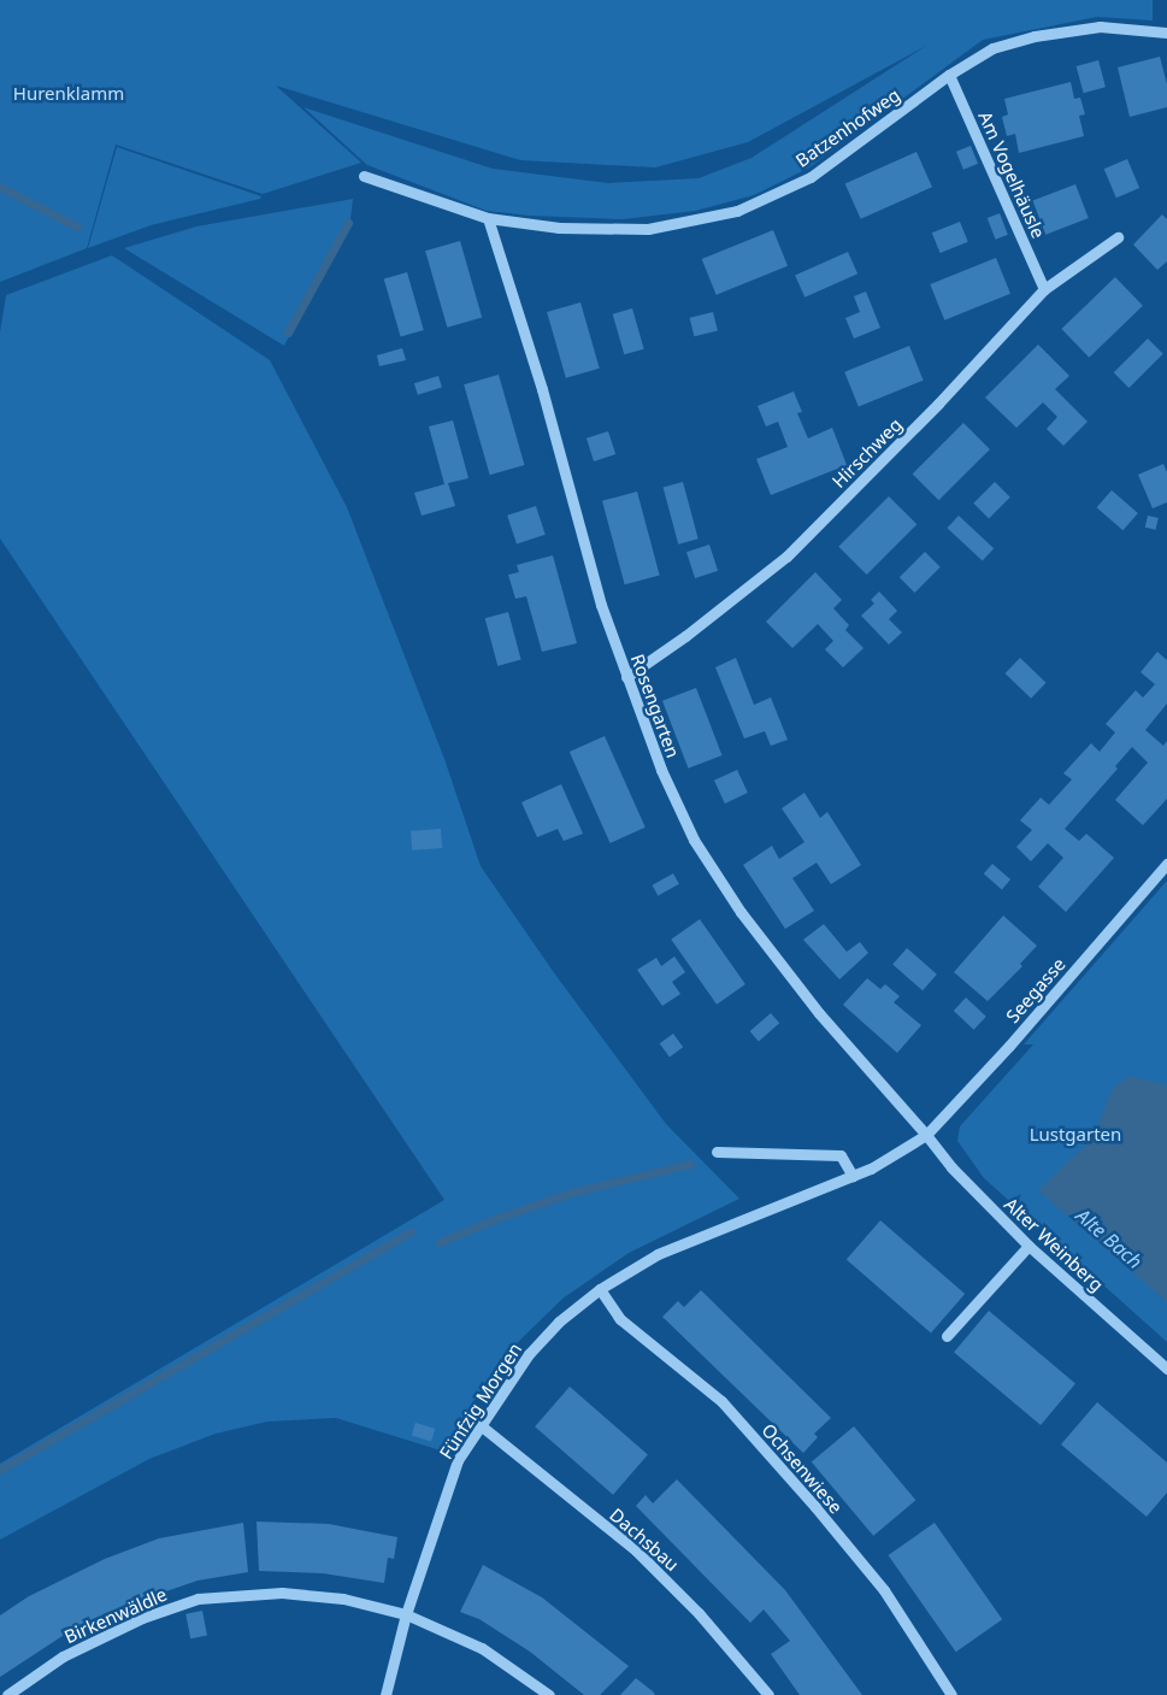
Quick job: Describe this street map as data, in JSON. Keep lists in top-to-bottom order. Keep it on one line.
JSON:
{"streets":{"street":["Batzenhofweg","Am Vogelhäusle","Hirschweg","Rosengarten","Seegasse","Alter Weinberg","Fünfzig Morgen","Ochsenwiese","Dachsbau","Birkenwäldle"]},"crossings":[["Batzenhofweg","Am Vogelhäusle"],["Batzenhofweg","Rosengarten"],["Am Vogelhäusle","Hirschweg"],["Hirschweg","Rosengarten"],["Rosengarten","Seegasse"],["Rosengarten","Alter Weinberg"],["Rosengarten","Fünfzig Morgen"],["Seegasse","Alter Weinberg"],["Seegasse","Fünfzig Morgen"],["Alter Weinberg","Fünfzig Morgen"],["Fünfzig Morgen","Ochsenwiese"],["Fünfzig Morgen","Dachsbau"],["Fünfzig Morgen","Birkenwäldle"]],"water":["Alte Bach"],"parks":["Hurenklamm","Lustgarten"]}
